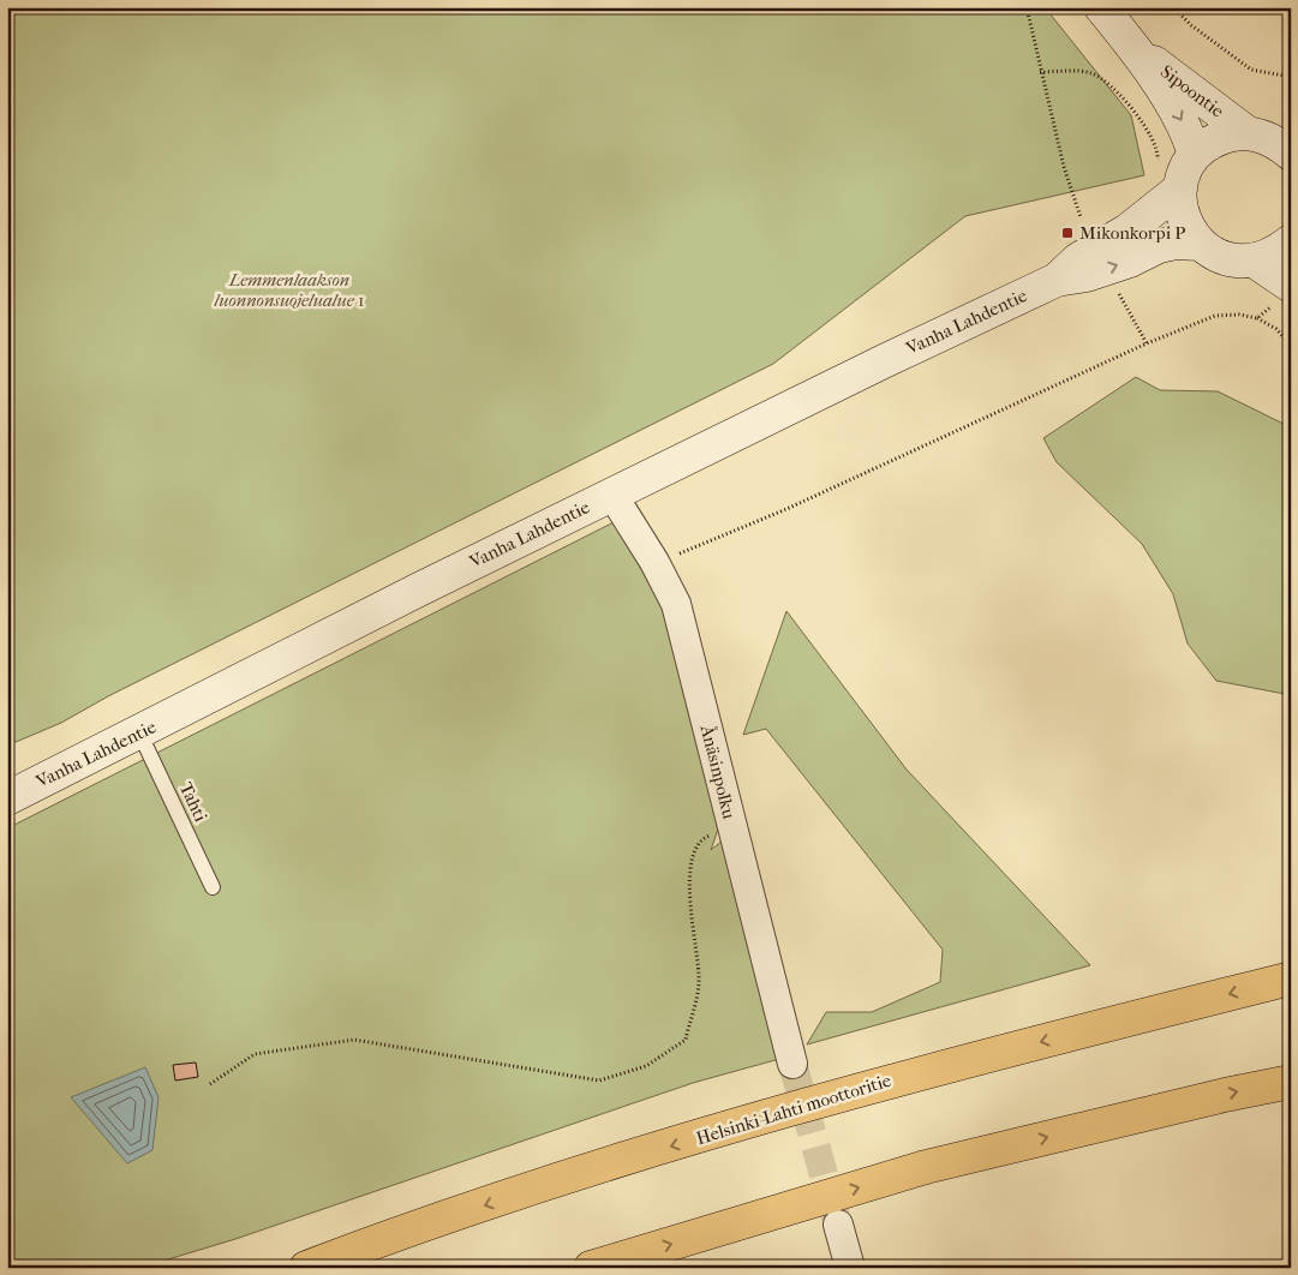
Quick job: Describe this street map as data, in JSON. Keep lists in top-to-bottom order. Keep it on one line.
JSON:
{"streets":{"highway":["Helsinki-Lahti moottoritie"],"main road":["Sipoontie","Vanha Lahdentie"],"street":["Ånäsinpolku"],"lane":["Tahti"]},"crossings":[["Vanha Lahdentie","Ånäsinpolku"],["Vanha Lahdentie","Tahti"]],"parks":["Lemmenlaakson luonnonsuojelualue 1"],"places":{"transit":["Mikonkorpi P"]}}
